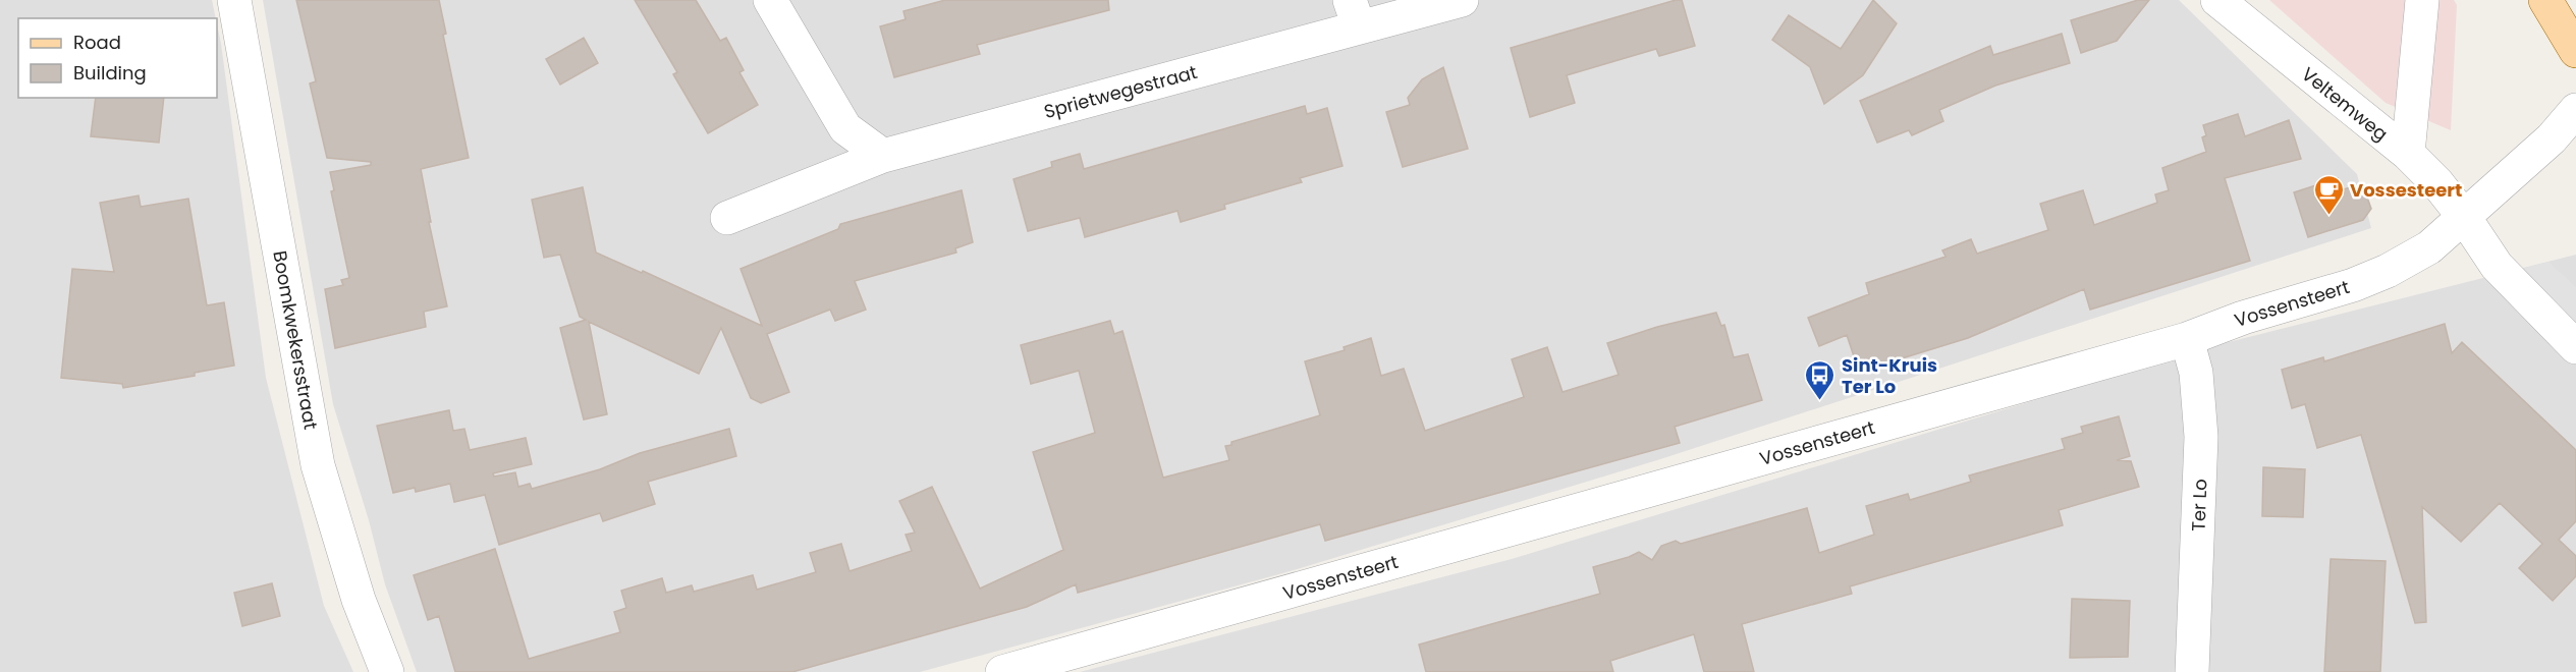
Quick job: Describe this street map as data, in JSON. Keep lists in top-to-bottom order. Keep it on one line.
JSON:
{"streets":{"street":["Sprietwegestraat","Veltemweg","Vossensteert","Boomkwekersstraat","Ter Lo"]},"crossings":[["Veltemweg","Vossensteert"],["Vossensteert","Ter Lo"]],"places":{"cafe":["Vossesteert"],"bus stop":["Sint-Kruis Ter Lo"]},"legend":["Road","Building"]}
